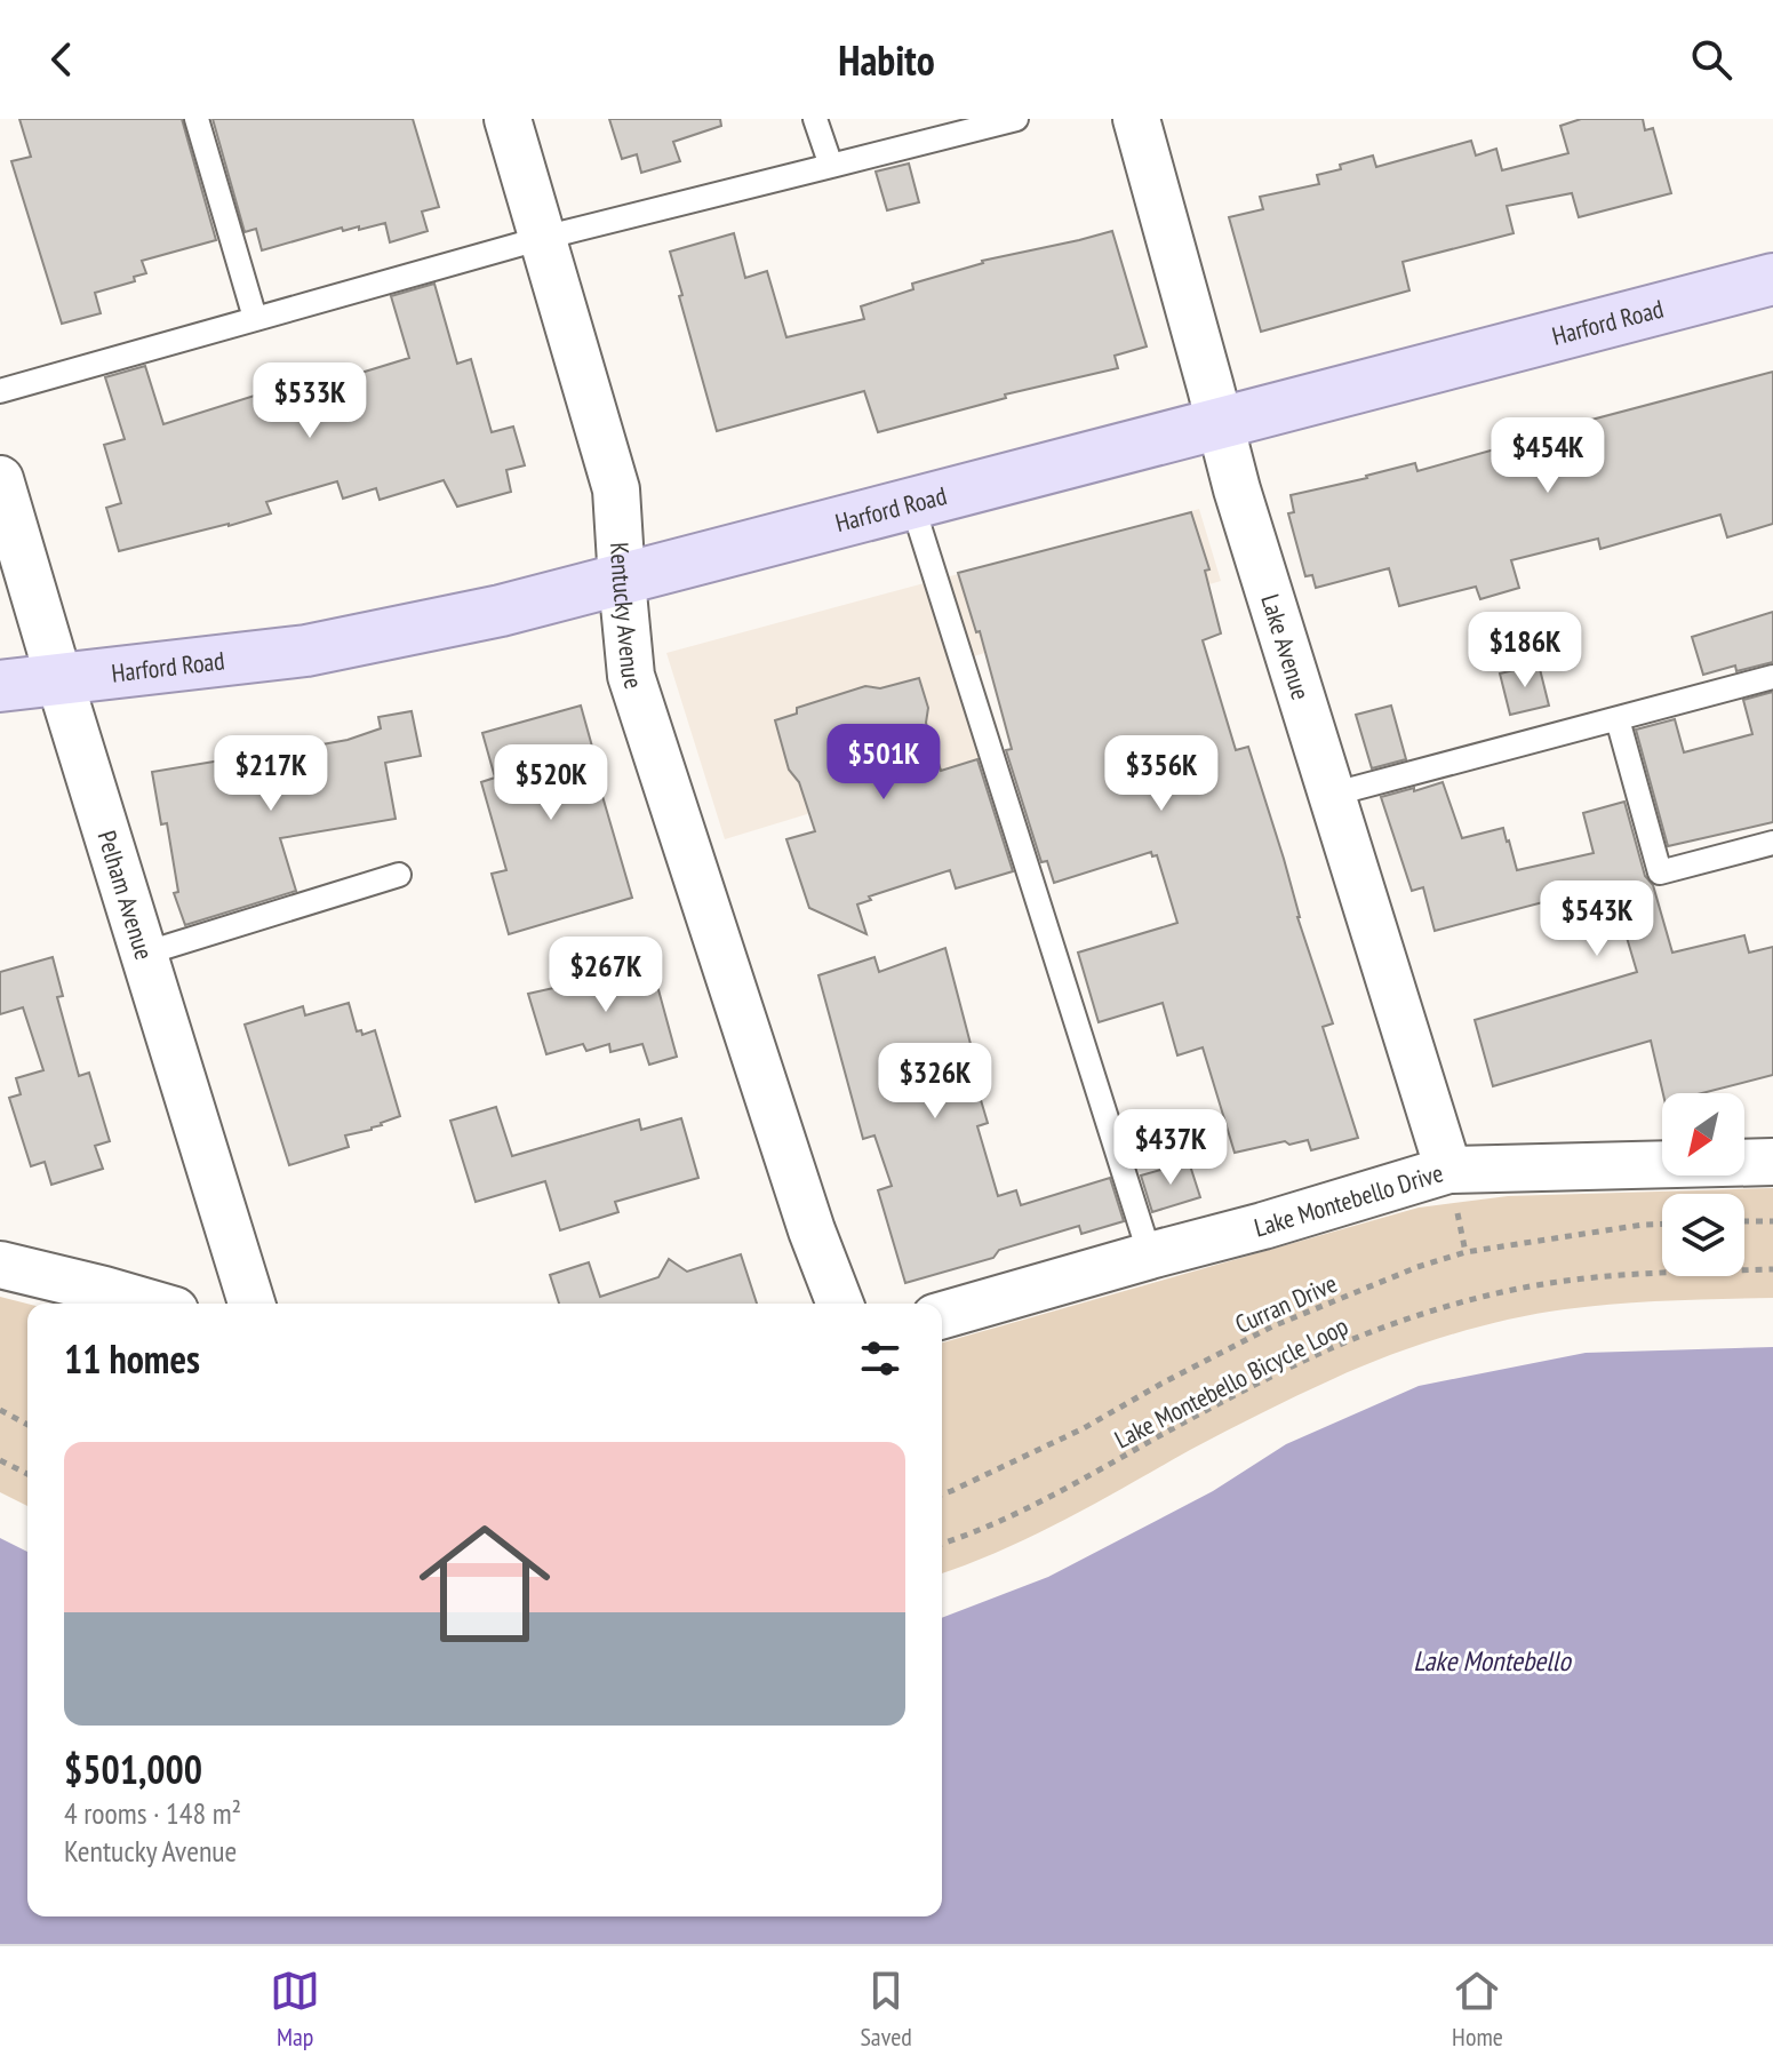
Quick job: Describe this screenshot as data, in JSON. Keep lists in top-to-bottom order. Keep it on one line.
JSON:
{"streets":{"main road":["Harford Road"],"street":["Kentucky Avenue","Lake Avenue","Pelham Avenue","Lake Montebello Drive"],"path":["Curran Drive","Lake Montebello Bicycle Loop"]},"crossings":[["Harford Road","Kentucky Avenue"],["Harford Road","Lake Avenue"],["Harford Road","Pelham Avenue"],["Lake Avenue","Lake Montebello Drive"]],"water":["Lake Montebello"],"north":"bottom left","page":{"header":"Habito","price":["$533K","$454K","$186K","$501K","$217K","$356K","$520K","$543K","$267K","$326K","$437K"],"heading":"11 homes","list":[{"name":"$501,000","note":"4 rooms · 148 m² · Kentucky Avenue"}],"tabs":["Map","Saved","Home"]}}
